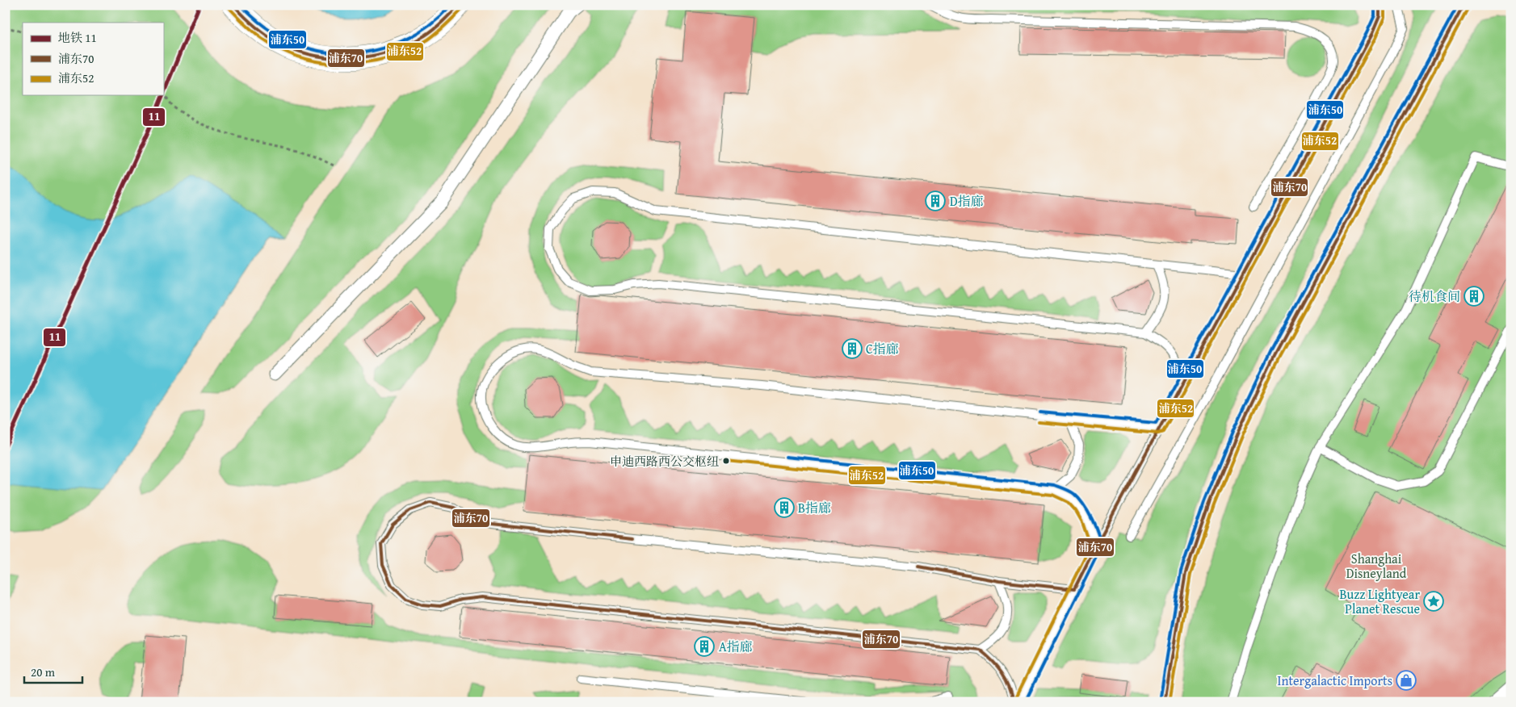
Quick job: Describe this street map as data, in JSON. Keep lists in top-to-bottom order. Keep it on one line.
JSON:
{"parks":["Shanghai Disneyland"],"places":{"building":["D指廊","待机食间","C指廊","B指廊","A指廊"],"other":["申迪西路西公交枢纽"],"place":["Buzz Lightyear Planet Rescue"],"shop":["Intergalactic Imports"]},"lines":["metro line 11","transit line 浦东70","transit line 浦东52","transit line 浦东50"],"legend":["地铁 11","浦东70","浦东52"],"scale_bar":"20 m"}
